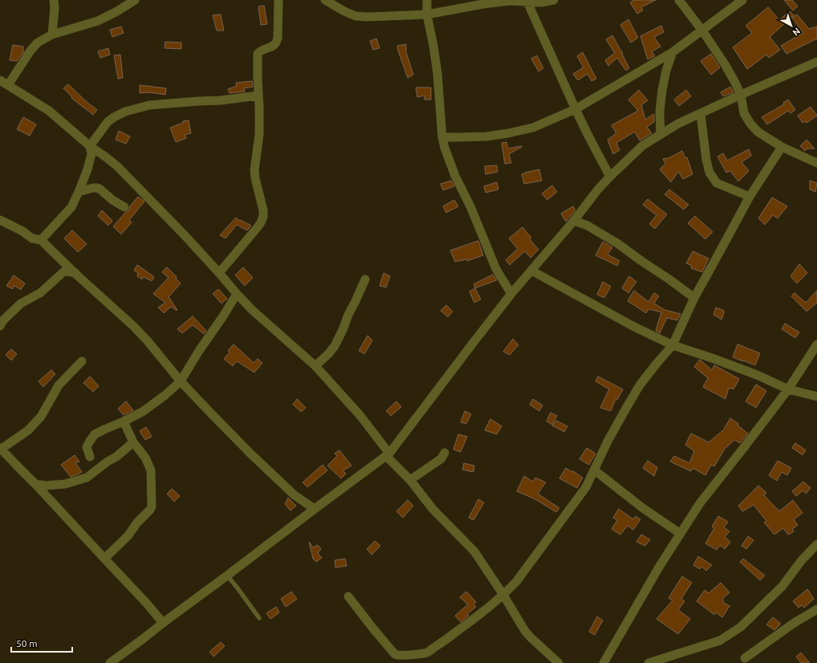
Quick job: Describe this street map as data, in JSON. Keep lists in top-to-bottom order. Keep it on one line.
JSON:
{"scale_bar":"50 m","north":"bottom right"}
